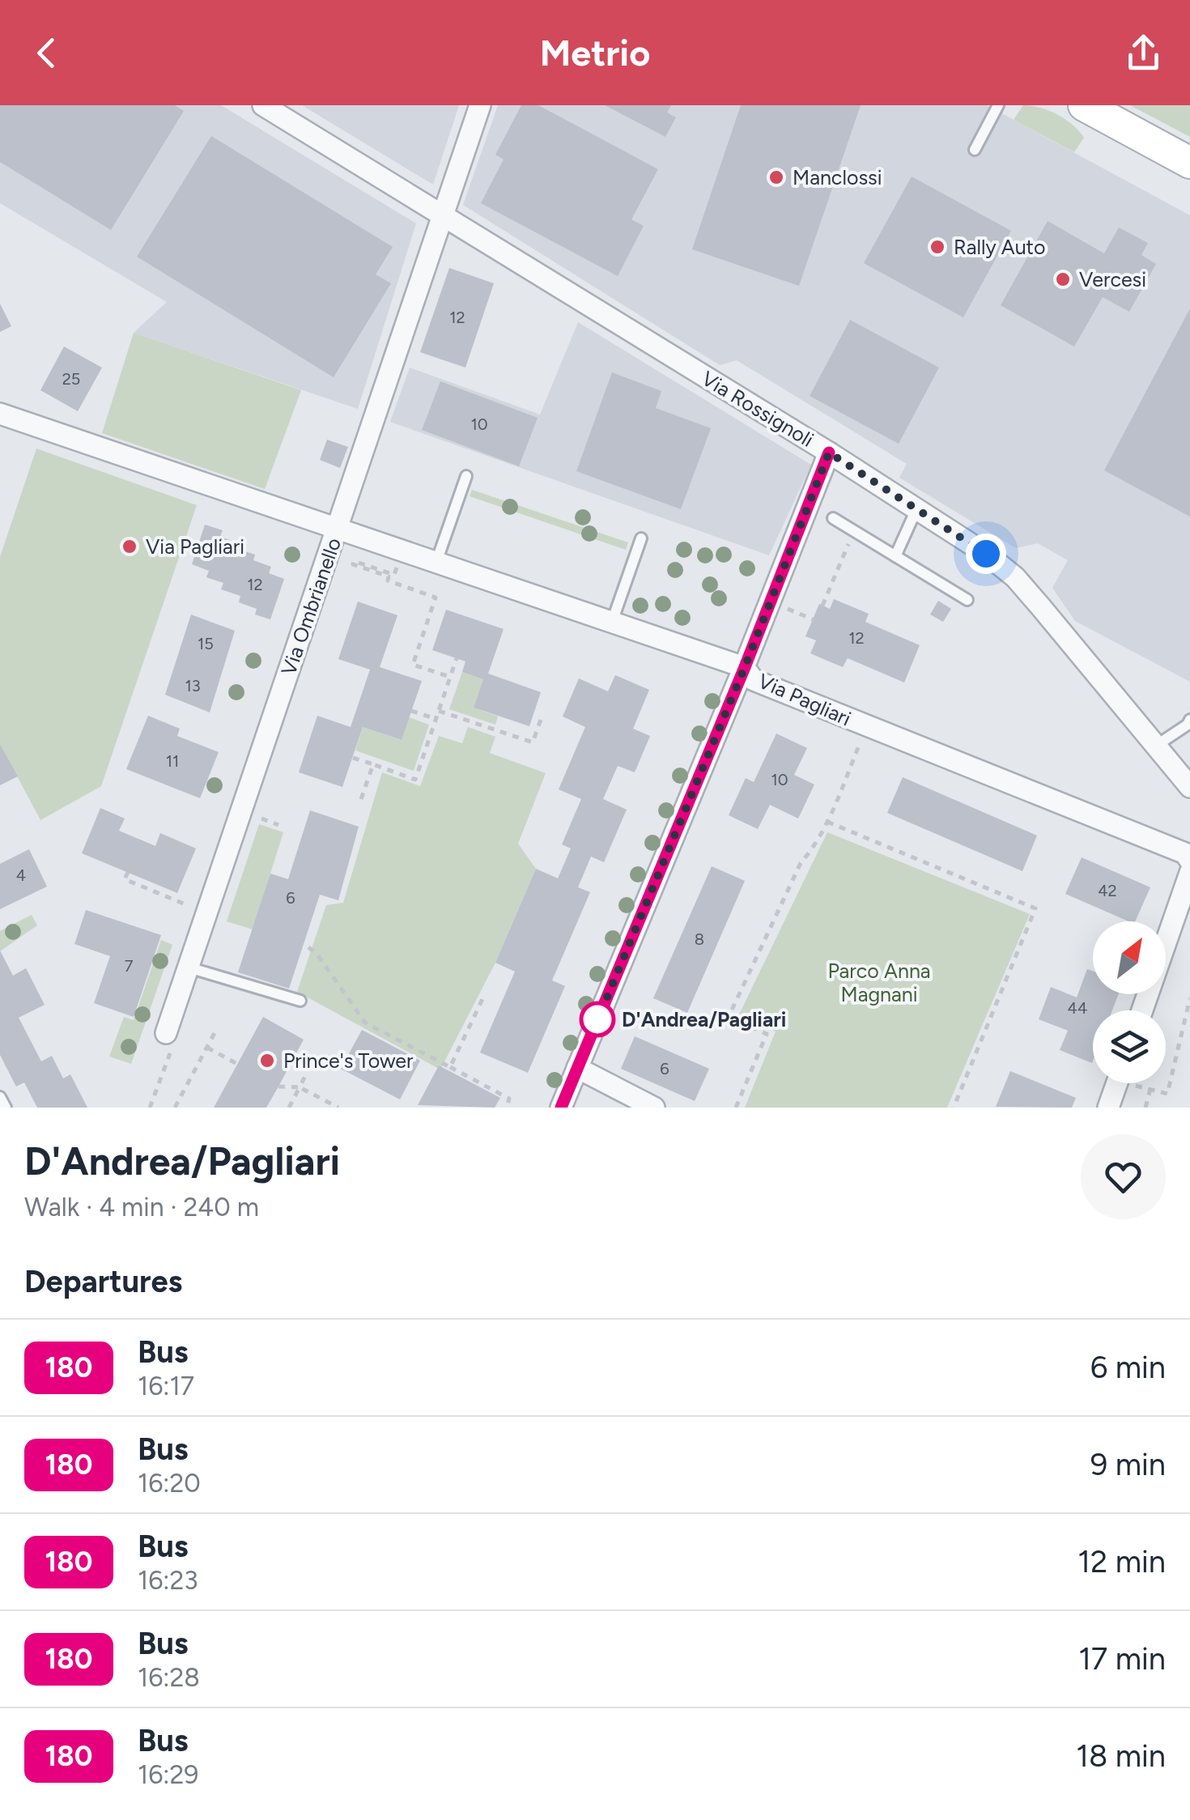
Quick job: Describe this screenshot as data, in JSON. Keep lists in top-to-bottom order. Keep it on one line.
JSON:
{"streets":{"street":["Via Rossignoli","Via Ombrianello","Via Pagliari"]},"crossings":[["Via Rossignoli","Via Ombrianello"],["Via Ombrianello","Via Pagliari"]],"parks":["Parco Anna Magnani"],"places":["Manclossi","Rally Auto","Vercesi","Via Pagliari","D'Andrea/Pagliari","Prince's Tower"],"lines":["bus line 180"],"house_numbers":["12","25","10","12","12","15","13","11","10","4","42","6","8","7","44","6"],"north":"top right","page":{"header":"Metrio","heading":[["D'Andrea/Pagliari","Walk · 4 min · 240 m"],"Departures"],"list":[{"mark":"180","name":"Bus","note":"16:17","value":"6 min"},{"mark":"180","name":"Bus","note":"16:20","value":"9 min"},{"mark":"180","name":"Bus","note":"16:23","value":"12 min"},{"mark":"180","name":"Bus","note":"16:28","value":"17 min"},{"mark":"180","name":"Bus","note":"16:29","value":"18 min"}]}}
